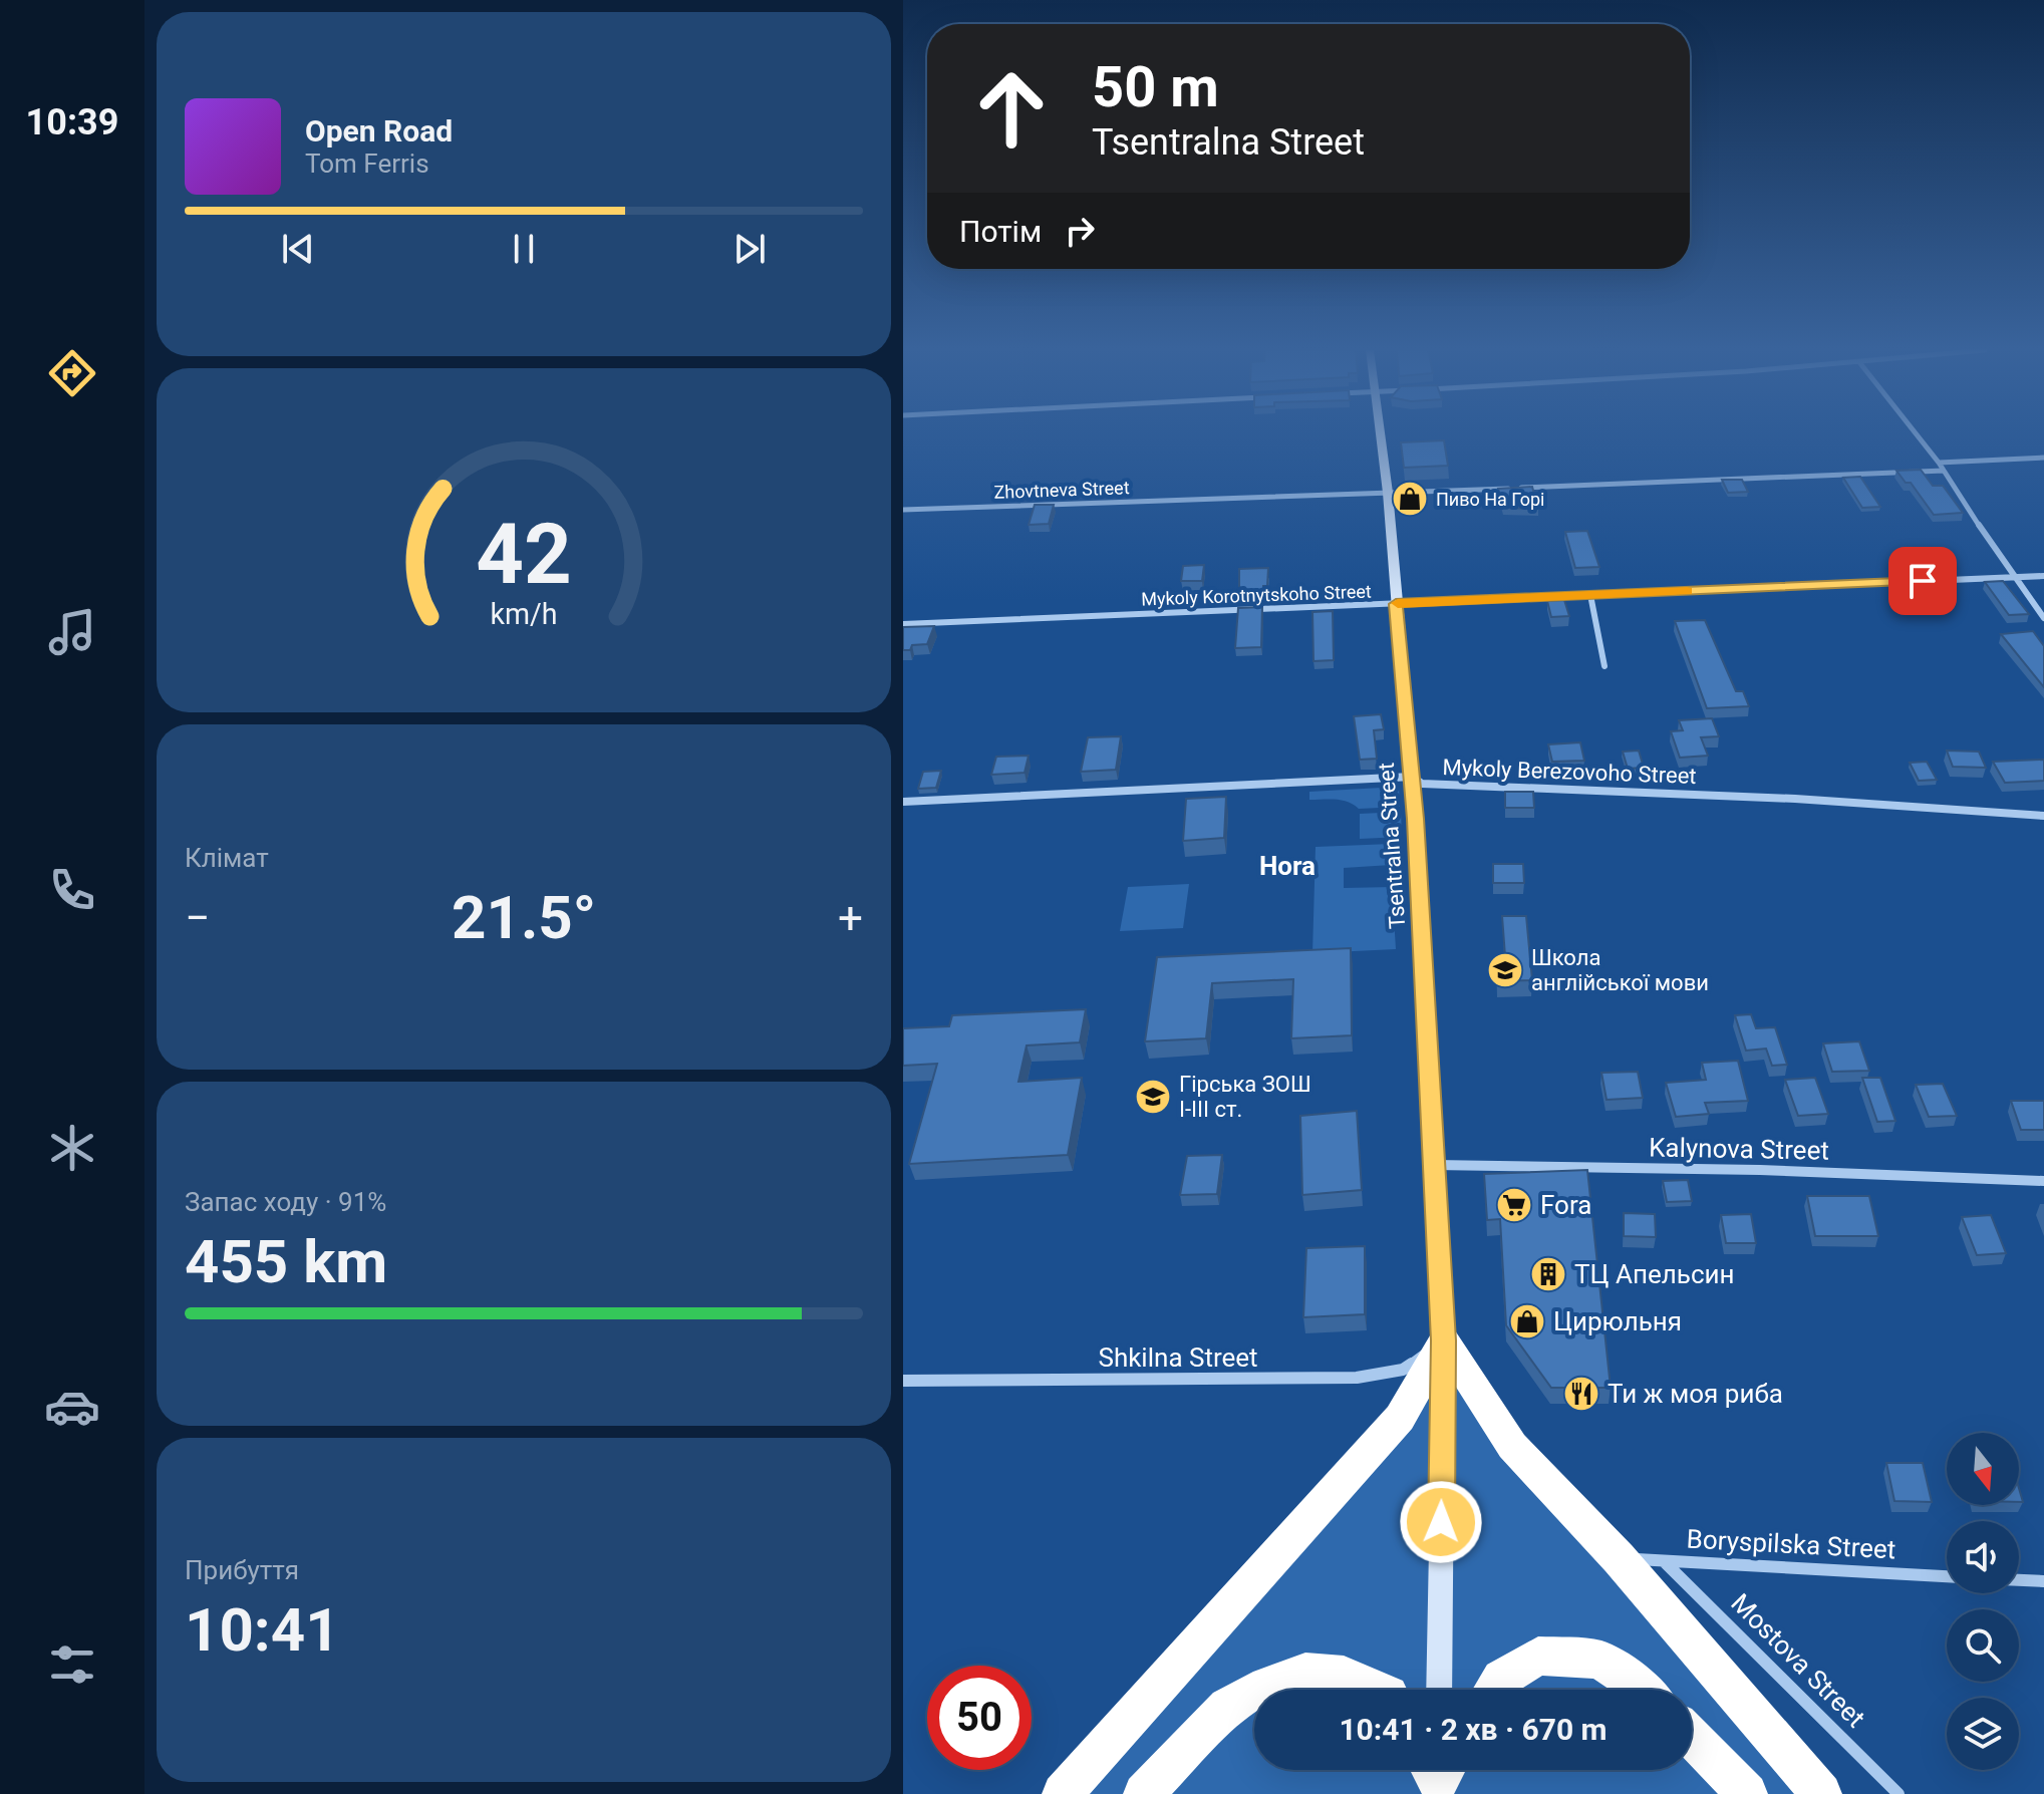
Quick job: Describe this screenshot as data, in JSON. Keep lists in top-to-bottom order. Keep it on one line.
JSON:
{"streets":{"main road":["Tsentralna Street"],"street":["Zhovtneva Street","Mykoly Korotnytskoho Street","Mykoly Berezovoho Street","Kalynova Street","Shkilna Street","Boryspilska Street","Mostova Street"]},"crossings":[["Zhovtneva Street","Tsentralna Street"],["Mykoly Korotnytskoho Street","Tsentralna Street"],["Mykoly Berezovoho Street","Tsentralna Street"],["Tsentralna Street","Kalynova Street"],["Tsentralna Street","Shkilna Street"],["Boryspilska Street","Mostova Street"]],"districts":["Hora"],"places":{"shop":["Пиво На Горі","Цирюльня"],"school or university":["Школа англійської мови","Гірська ЗОШ І-ІІІ ст."],"supermarket":["Fora"],"building":["ТЦ Апельсин"],"restaurant":["Ти ж моя риба"]},"north":"bottom","page":{"tabs":"10:39","turn":["50 m","Tsentralna Street"],"song":["Open Road","Tom Ferris"],"then":"Потім","tile":["Клімат",["Запас ходу · 91%","455 km"],["Прибуття","10:41"]],"heat":["−","21.5°","+"],"limit":"50","trip":"10:41 · 2 хв · 670 m","gauge":["42","km/h"]}}
